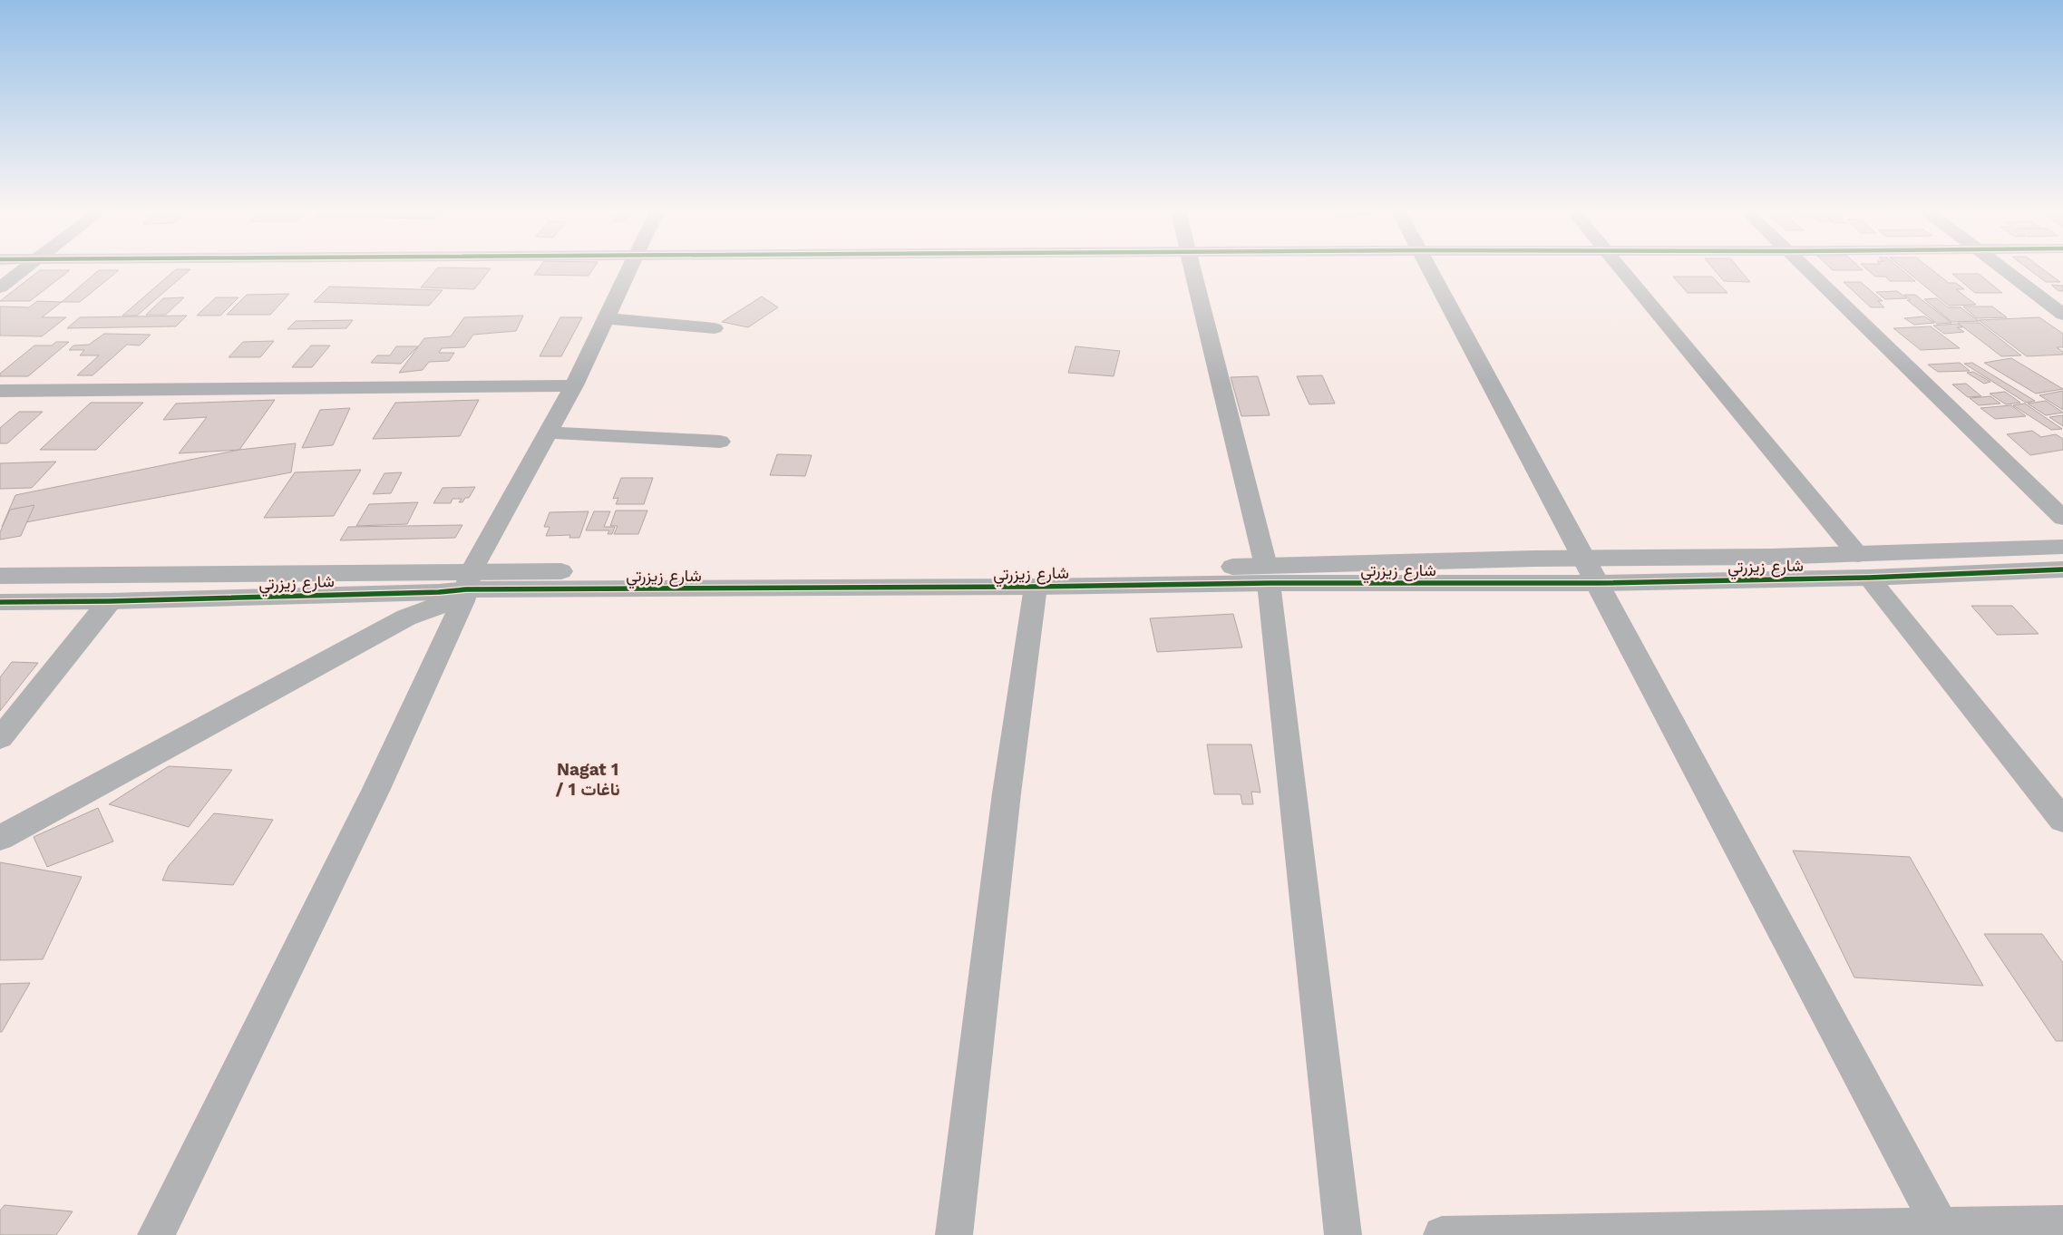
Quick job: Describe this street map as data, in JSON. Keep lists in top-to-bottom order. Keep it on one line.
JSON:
{"streets":{"street":["شارع زيزرتي"]},"districts":["Nagat 1 / ناغات 1"]}
